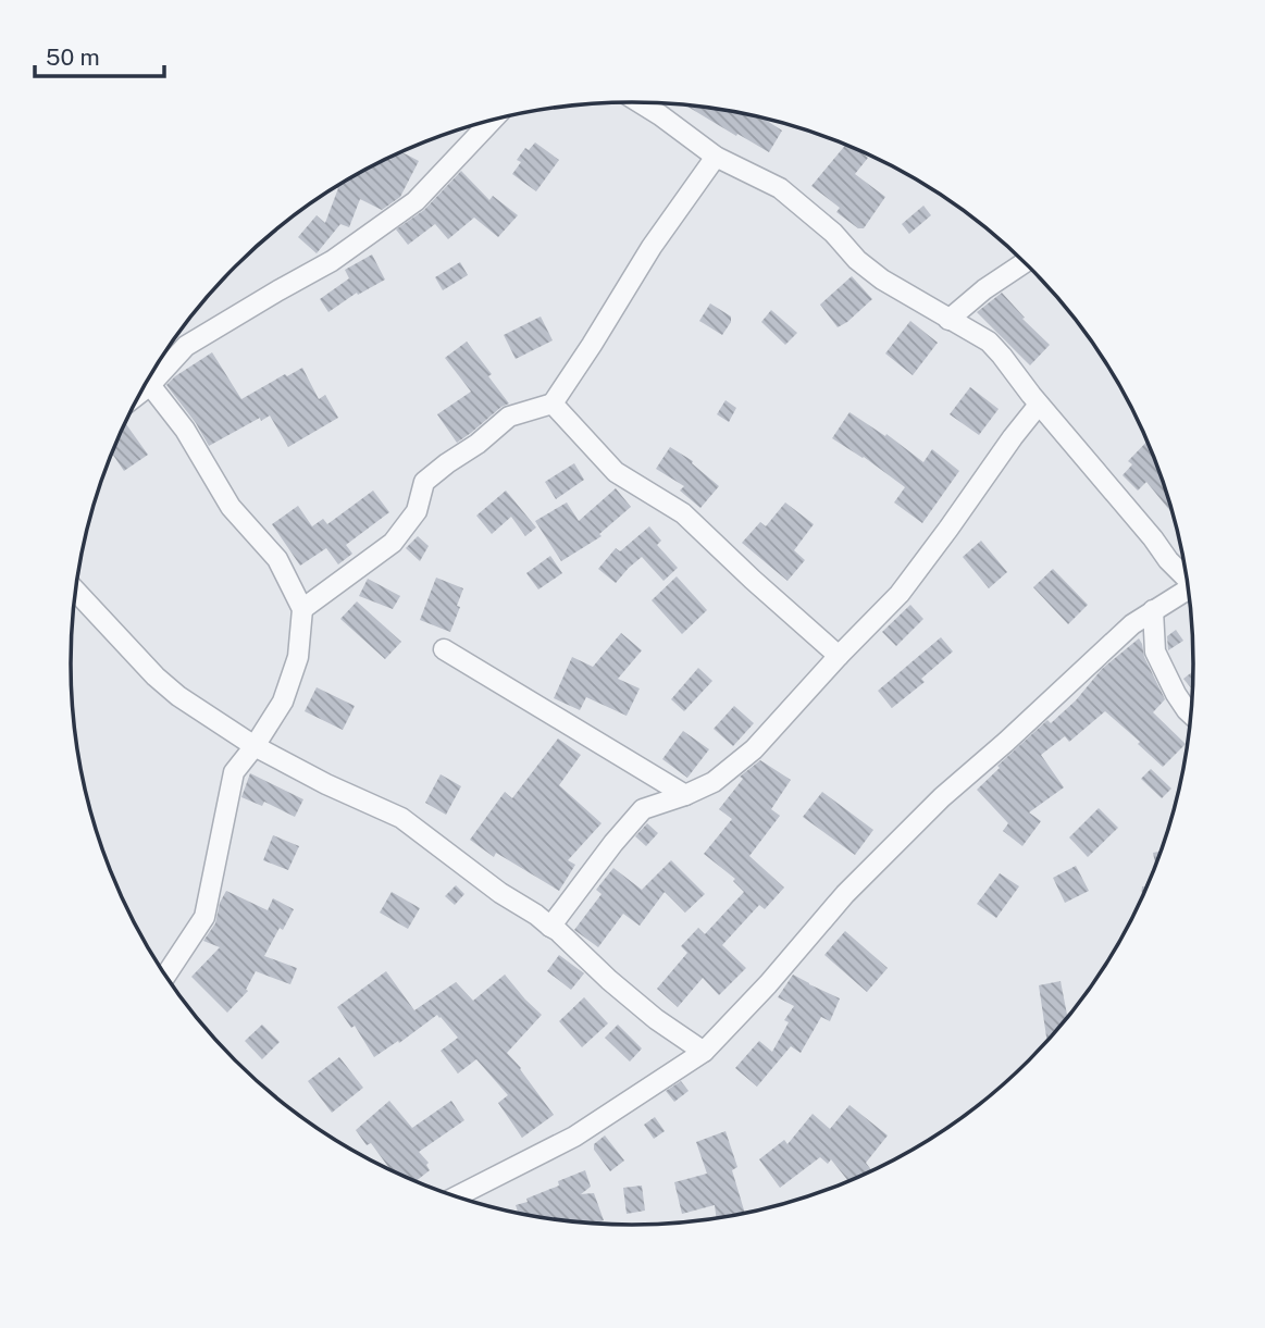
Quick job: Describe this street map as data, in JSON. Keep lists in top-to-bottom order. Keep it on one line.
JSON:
{"scale_bar":"50 m"}
